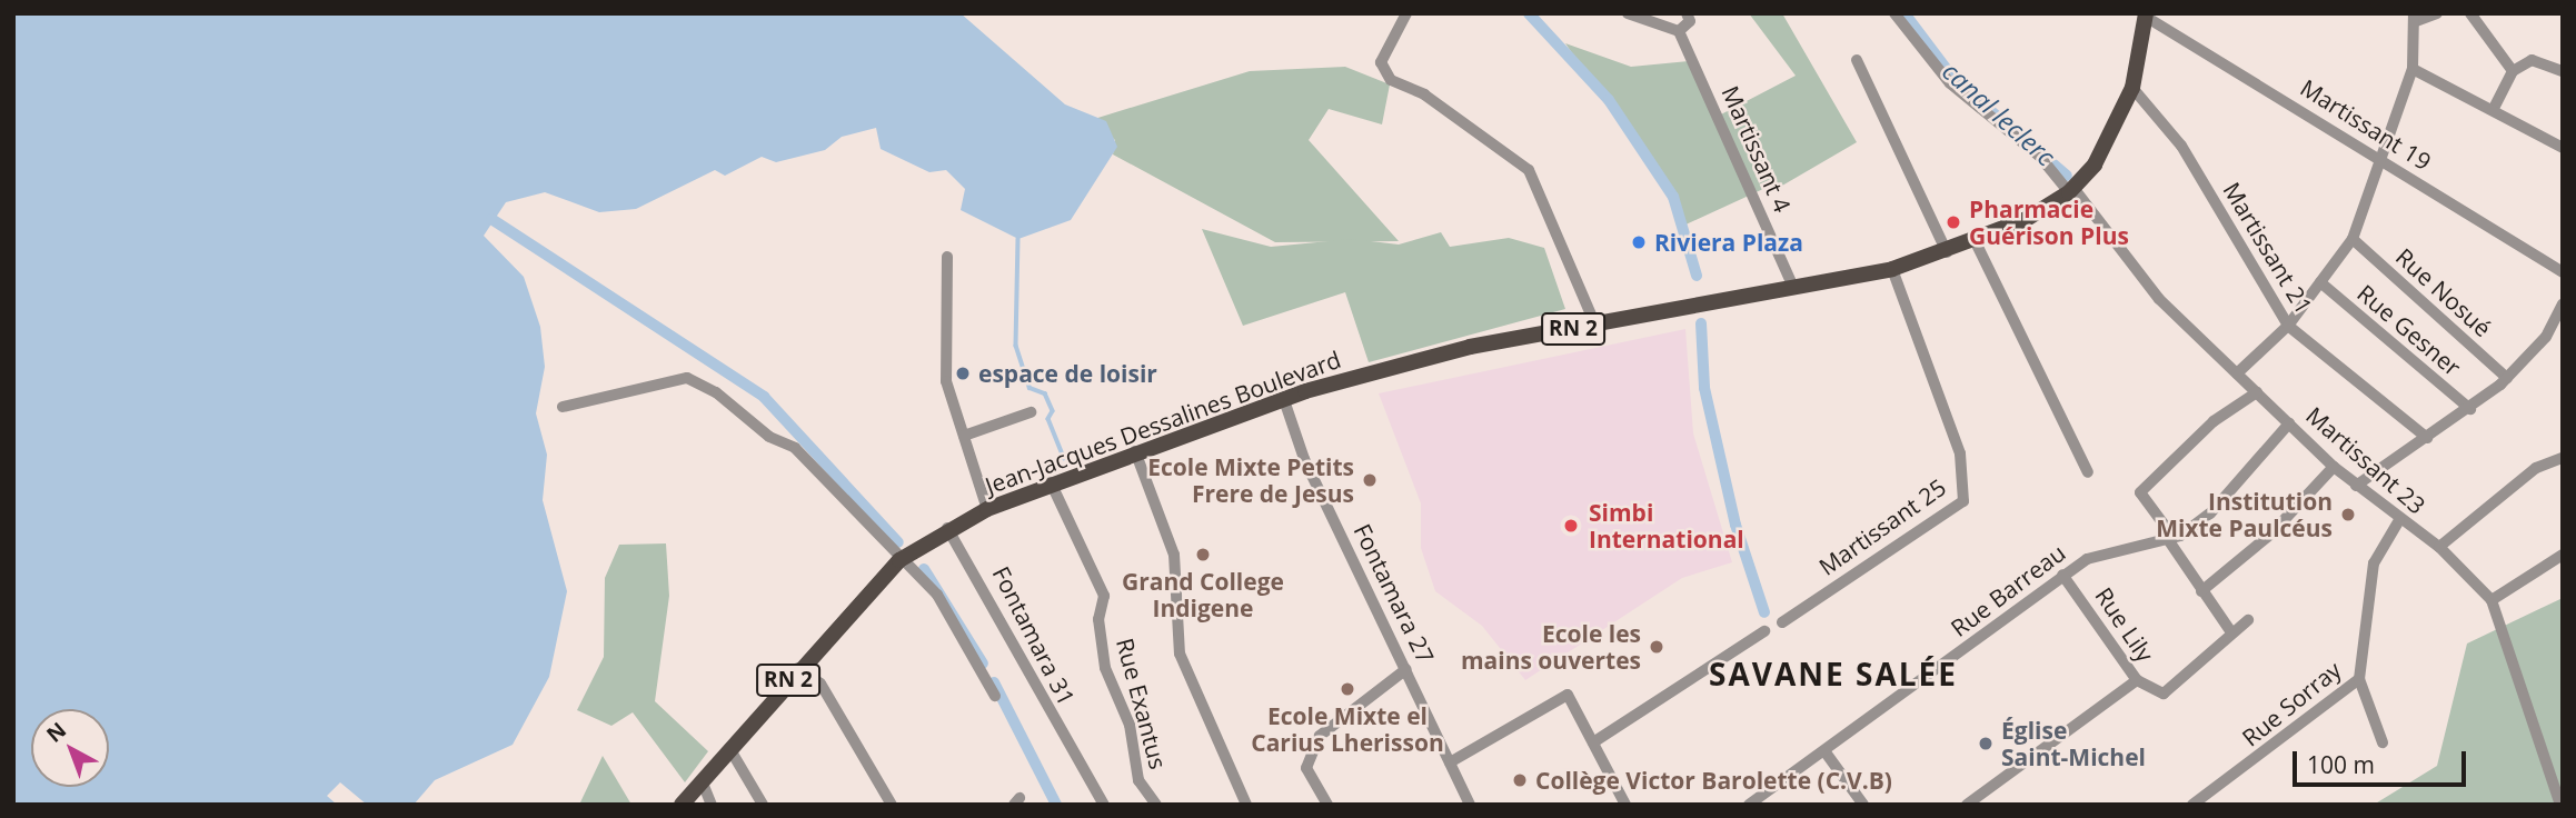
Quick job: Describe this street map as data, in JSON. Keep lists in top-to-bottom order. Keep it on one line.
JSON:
{"streets":{"main road":["RN 2","Jean-Jacques Dessalines Boulevard"],"street":["Martissant 19","Martissant 4","Martissant 21","Rue Nosué","Rue Gesner","Martissant 23","Martissant 25","Rue Barreau","Fontamara 27","Rue Lily","Fontamara 31","Rue Exantus","Rue Sorray"]},"crossings":[["Martissant 19","Jean-Jacques Dessalines Boulevard"],["Martissant 4","Jean-Jacques Dessalines Boulevard"],["Martissant 21","Jean-Jacques Dessalines Boulevard"],["RN 2","Jean-Jacques Dessalines Boulevard"],["Jean-Jacques Dessalines Boulevard","Martissant 23"],["Jean-Jacques Dessalines Boulevard","Martissant 25"],["Jean-Jacques Dessalines Boulevard","Fontamara 27"],["Jean-Jacques Dessalines Boulevard","Fontamara 31"],["Jean-Jacques Dessalines Boulevard","Rue Exantus"],["Martissant 23","Rue Barreau"],["Martissant 23","Rue Sorray"],["Rue Barreau","Rue Lily"]],"districts":["SAVANE SALÉE"],"water":["canal leclerc"],"places":["Pharmacie Guérison Plus","Riviera Plaza","espace de loisir","Ecole Mixte Petits Frere de Jesus","Institution Mixte Paulcéus","Simbi International","Grand College Indigene","Ecole les mains ouvertes","Ecole Mixte el Carius Lherisson","Église Saint-Michel","Collège Victor Barolette (C.V.B)"],"scale_bar":"100 m","north":"top left"}
